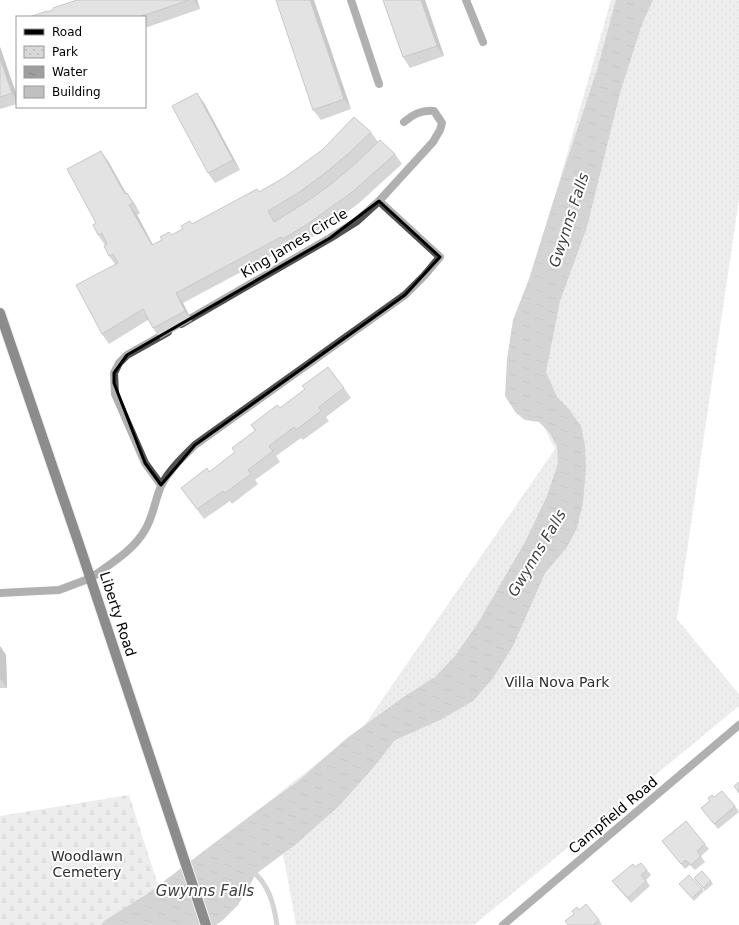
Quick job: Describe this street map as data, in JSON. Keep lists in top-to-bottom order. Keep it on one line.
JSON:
{"streets":{"main road":["Liberty Road"],"street":["King James Circle","Campfield Road"]},"water":["Gwynns Falls"],"parks":["Villa Nova Park","Woodlawn Cemetery"],"legend":["Road","Park","Water","Building"]}
